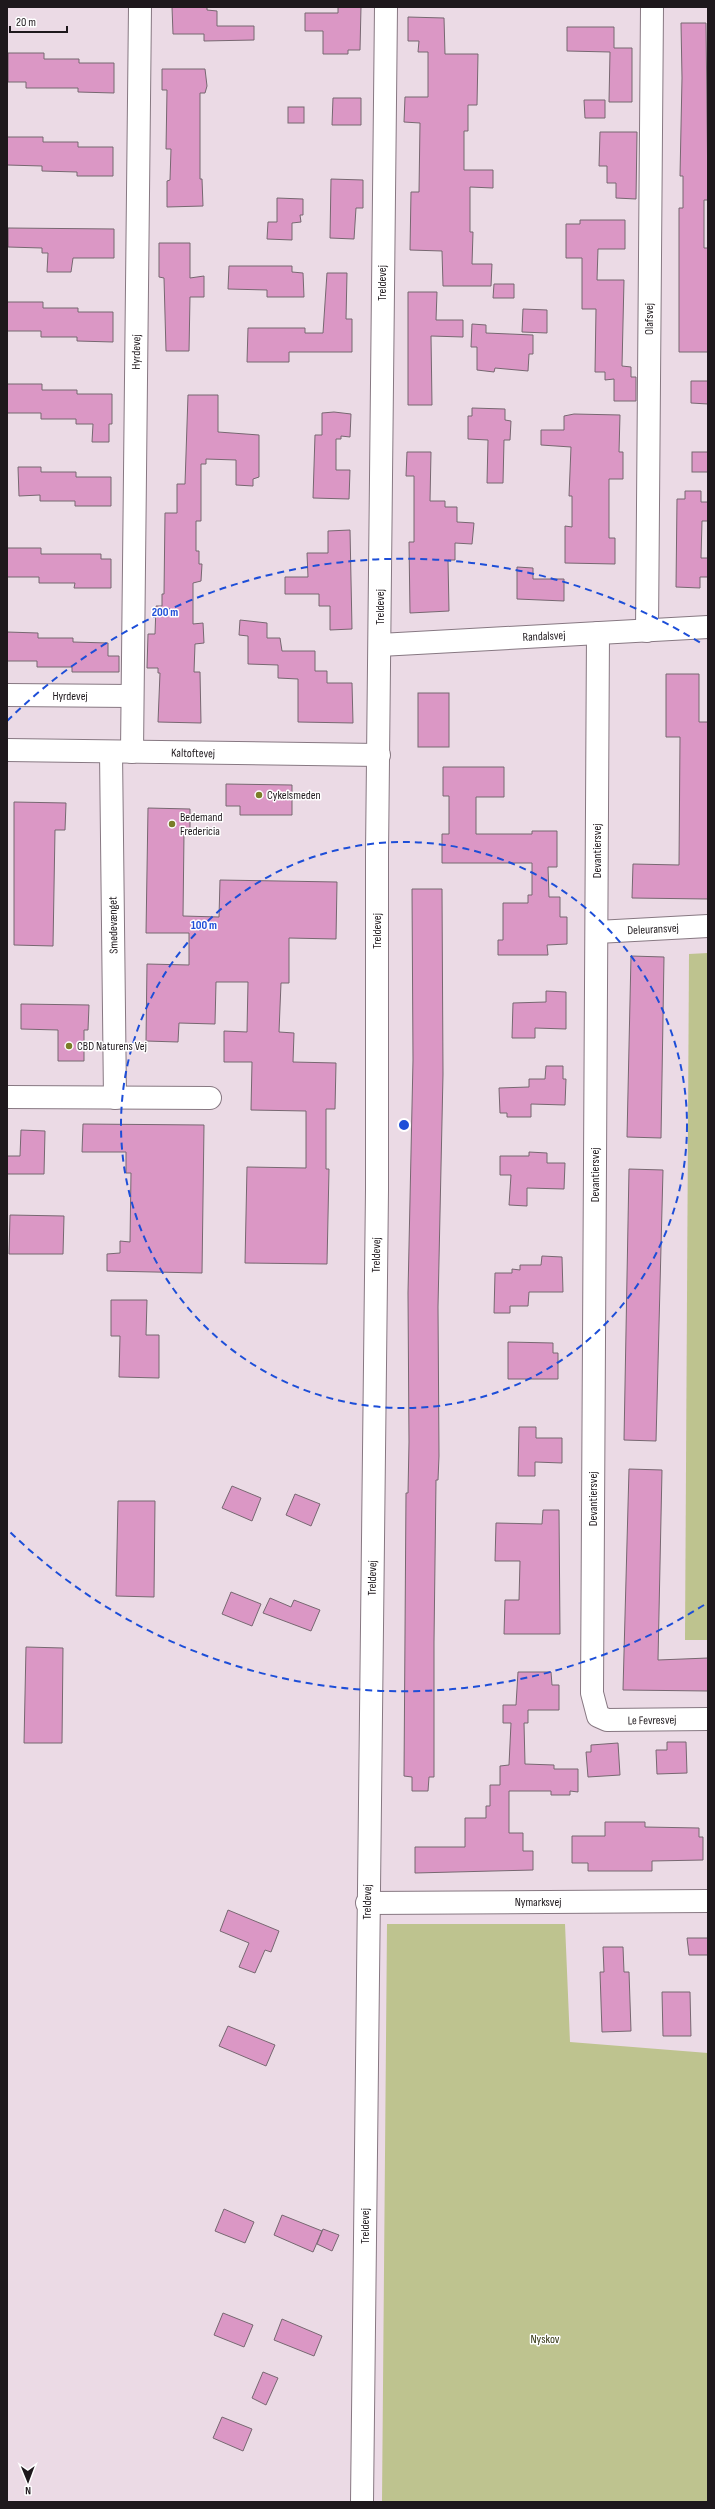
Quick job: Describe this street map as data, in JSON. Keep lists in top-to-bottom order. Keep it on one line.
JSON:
{"streets":{"street":["Treldevej","Olafsvej","Hyrdevej","Randalsvej","Kaltoftevej","Devantiersvej","Smedevænget","Deleuransvej","Le Fevresvej","Nymarksvej"]},"crossings":[["Treldevej","Randalsvej"],["Treldevej","Kaltoftevej"],["Treldevej","Nymarksvej"],["Olafsvej","Randalsvej"],["Hyrdevej","Kaltoftevej"],["Hyrdevej","Smedevænget"],["Randalsvej","Devantiersvej"],["Kaltoftevej","Smedevænget"],["Devantiersvej","Deleuransvej"],["Devantiersvej","Le Fevresvej"]],"parks":["Nyskov"],"places":["Cykelsmeden","Bedemand Fredericia","CBD Naturens Vej"],"scale_bar":"20 m","north":"bottom","rings":["200 m","100 m"]}
